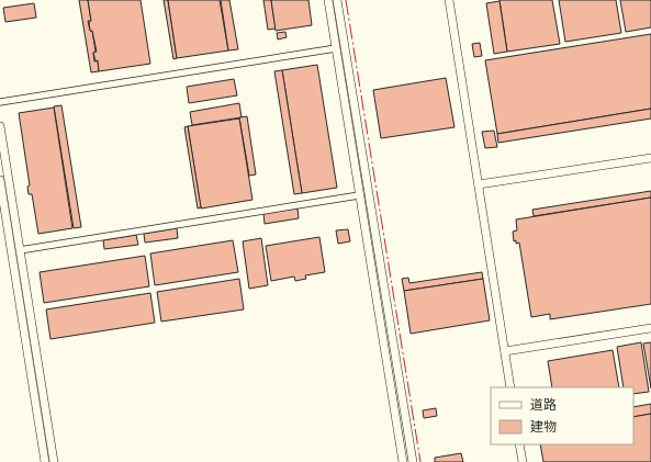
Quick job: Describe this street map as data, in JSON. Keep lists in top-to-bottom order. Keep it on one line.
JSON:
{"legend":["道路","建物"]}
